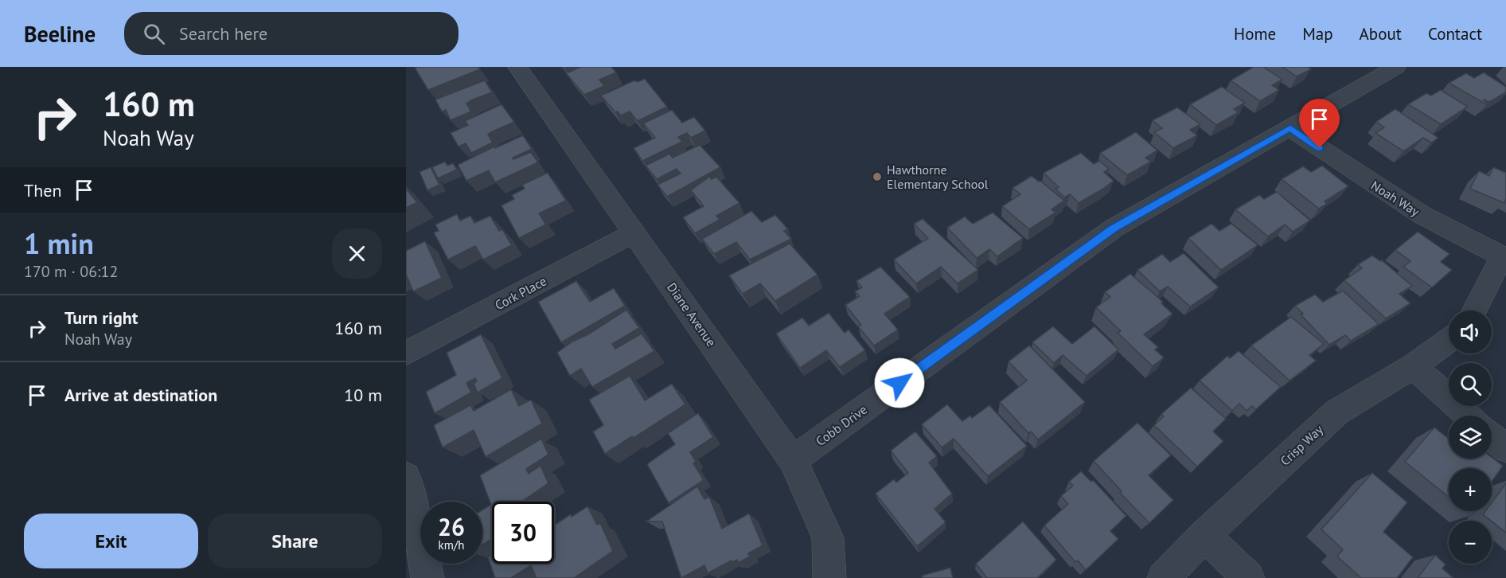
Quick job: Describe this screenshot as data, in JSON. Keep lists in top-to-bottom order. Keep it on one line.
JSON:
{"streets":{"street":["Noah Way","Cork Place","Diane Avenue","Cobb Drive","Crisp Way"]},"crossings":[["Noah Way","Cobb Drive"],["Cork Place","Diane Avenue"],["Diane Avenue","Cobb Drive"]],"places":["Hawthorne Elementary School"],"page":{"header":"Beeline","search":"Search here","nav":["Home","Map","About","Contact"],"turn":["160 m","Noah Way"],"then":"Then","heading":["1 min","170 m · 06:12"],"list":[{"name":"Turn right","note":"Noah Way","value":"160 m"},{"name":"Arrive at destination","value":"10 m"}],"map_buttons":["+","−"],"speed":"26 km/h","limit":"30","buttons":["Exit","Share"]}}
